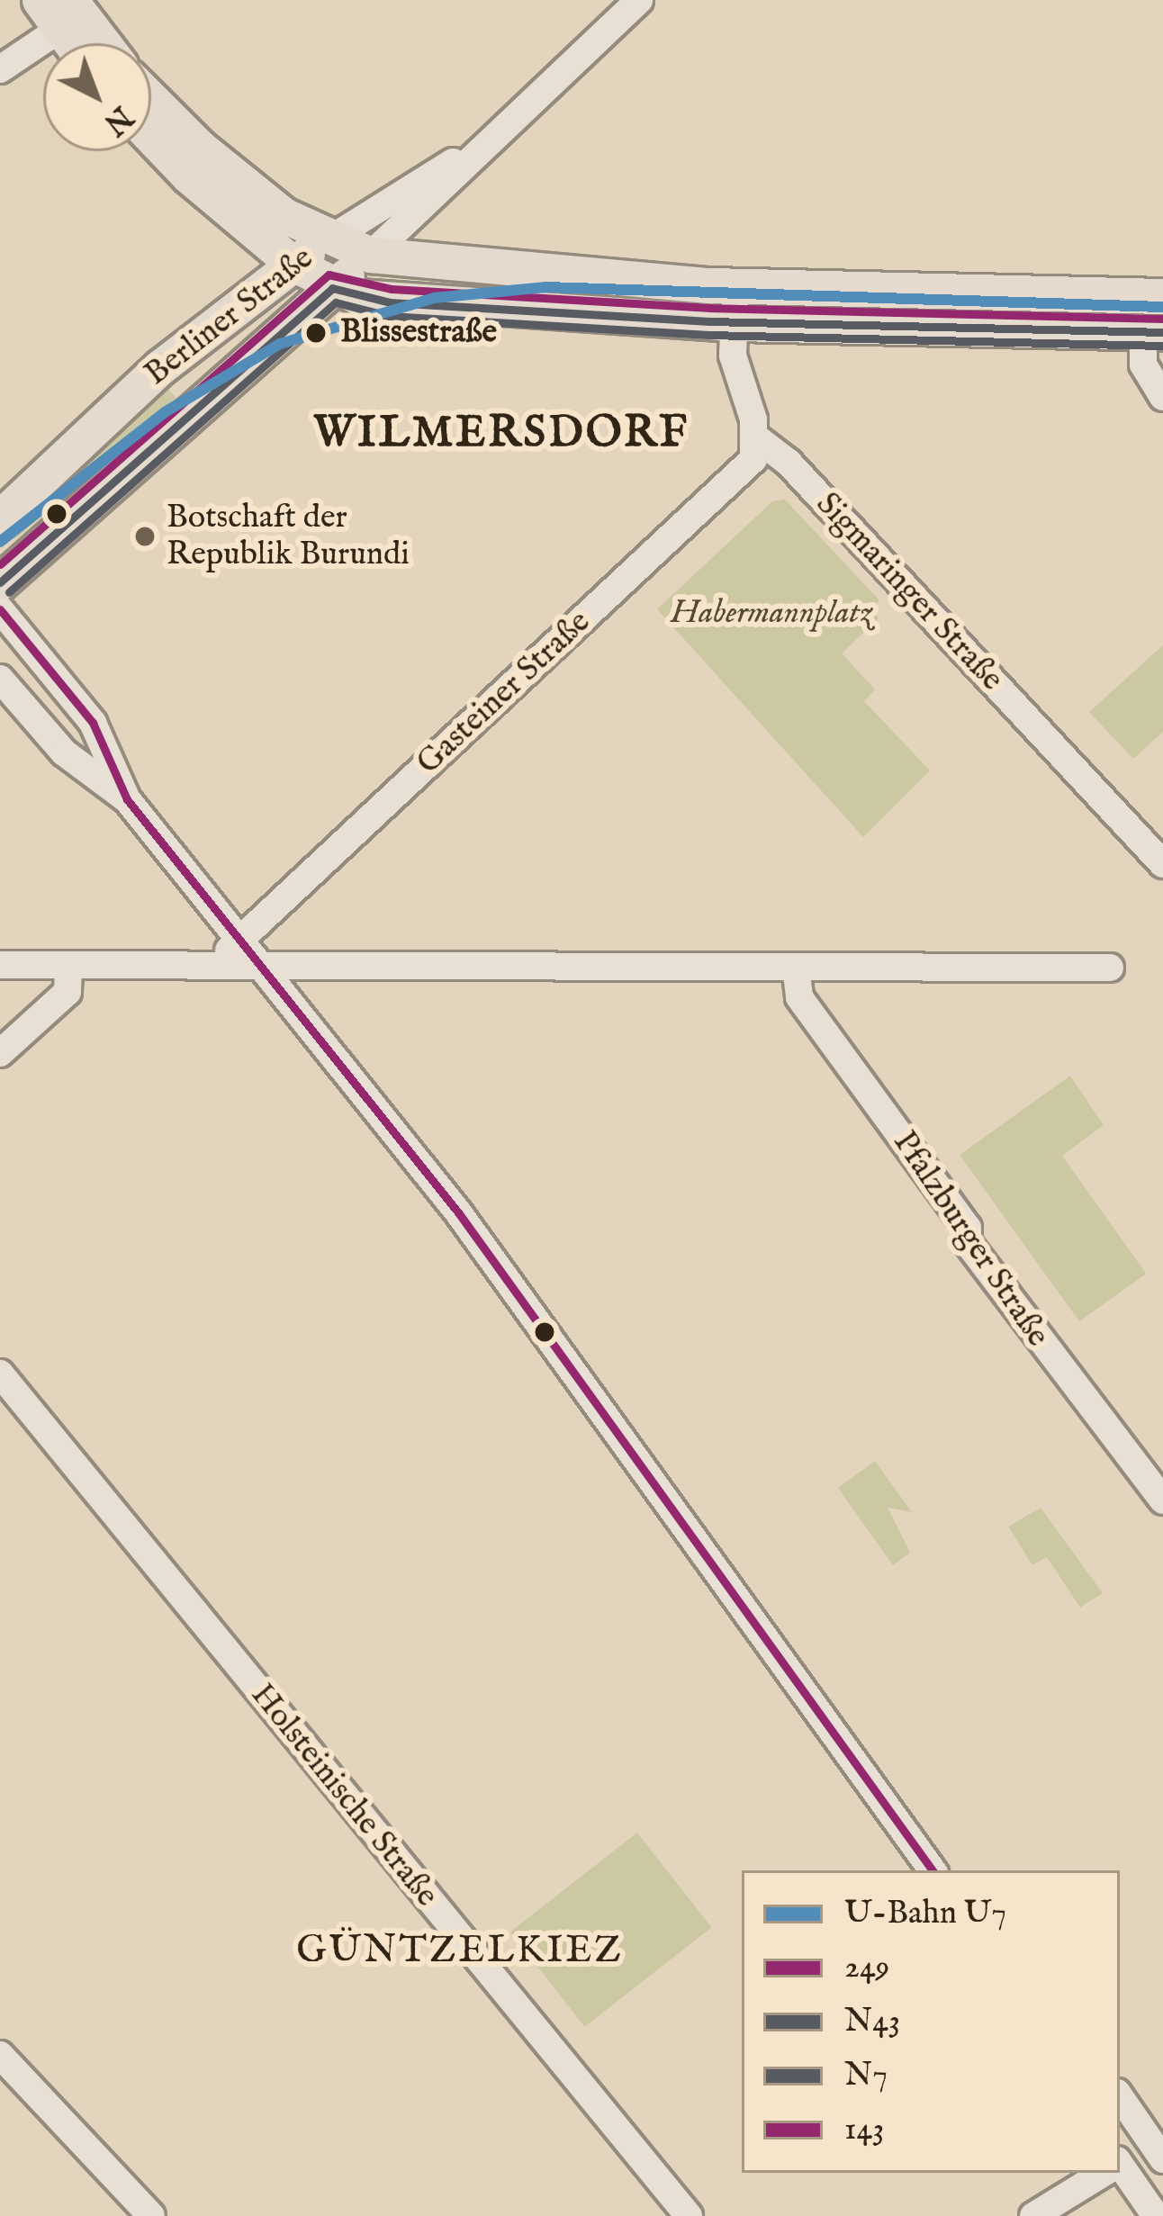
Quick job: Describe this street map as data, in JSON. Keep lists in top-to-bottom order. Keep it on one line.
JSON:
{"streets":{"main road":["Berliner Straße"],"street":["Sigmaringer Straße","Gasteiner Straße","Pfalzburger Straße","Holsteinische Straße"]},"crossings":[["Sigmaringer Straße","Gasteiner Straße"]],"districts":["WILMERSDORF","GÜNTZELKIEZ"],"parks":["Habermannplatz"],"places":["Blissestraße","Botschaft der Republik Burundi"],"lines":["transit line 143","metro line U7","transit line N43","transit line N7","transit line 249"],"legend":["U-Bahn U7","249","N43","N7","143"],"north":"bottom right"}
